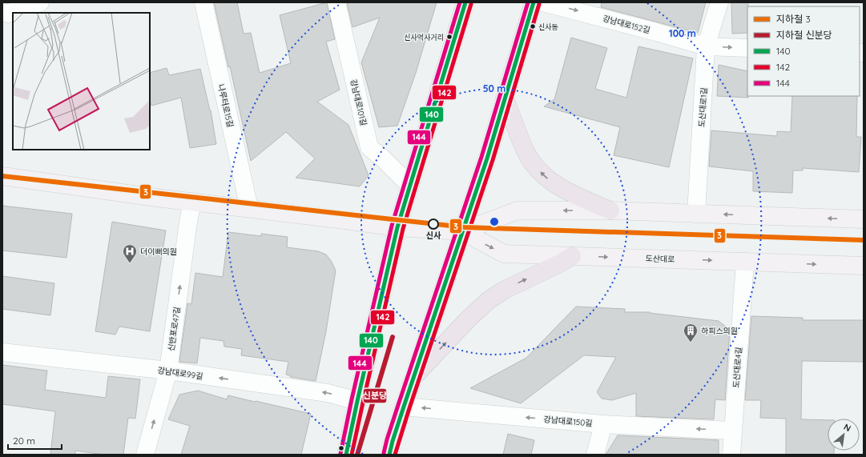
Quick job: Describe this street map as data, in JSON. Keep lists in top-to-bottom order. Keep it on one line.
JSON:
{"streets":{"main road":["도산대로"],"street":["강남대로152길","강남대로101길","나루터로15길","도산대로1길","신반포로47길","도산대로4길","강남대로99길","강남대로150길"]},"crossings":[["강남대로152길","도산대로1길"],["나루터로15길","도산대로"],["도산대로1길","도산대로"],["도산대로","신반포로47길"],["도산대로","도산대로4길"],["신반포로47길","강남대로99길"],["도산대로4길","강남대로150길"]],"one_way":["강남대로152길","신반포로47길","강남대로99길","강남대로150길"],"places":{"other":["신사동","신사역사거리","신사"],"hospital":["더이뻐의원"],"building":["하피스의원"]},"lines":["transit line 140","transit line 144","transit line 142","metro line 3","metro line 신분당"],"legend":["지하철 3","지하철 신분당","140","142","144"],"scale_bar":"20 m","north":"top right","rings":["100 m","50 m"]}
